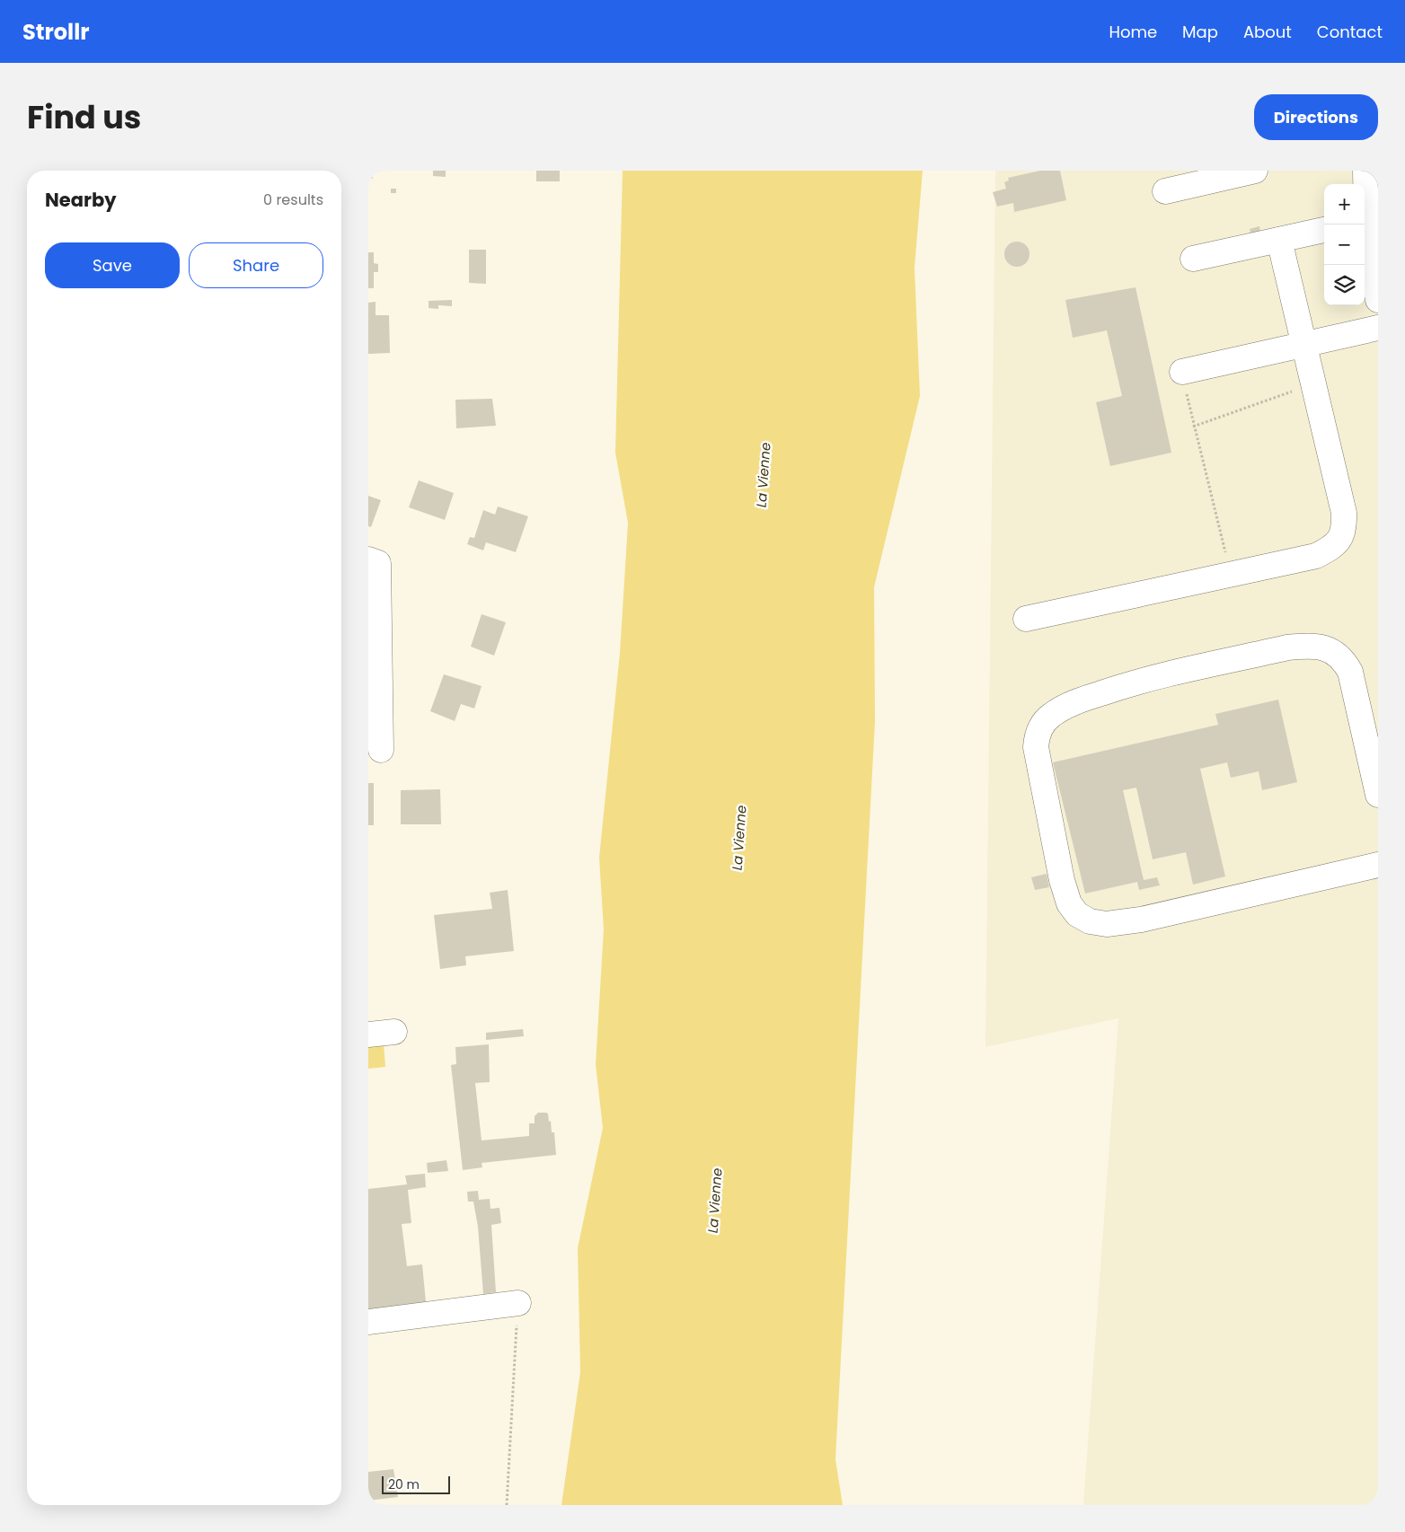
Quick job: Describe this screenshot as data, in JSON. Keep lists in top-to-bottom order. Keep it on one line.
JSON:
{"water":["La Vienne"],"scale_bar":"20 m","page":{"header":"Strollr","nav":["Home","Map","About","Contact"],"title":"Find us","buttons":["Directions",["Save","Share"]],"heading":["Nearby","0 results"],"map_buttons":["+","−"],"scale":"20 m"}}
